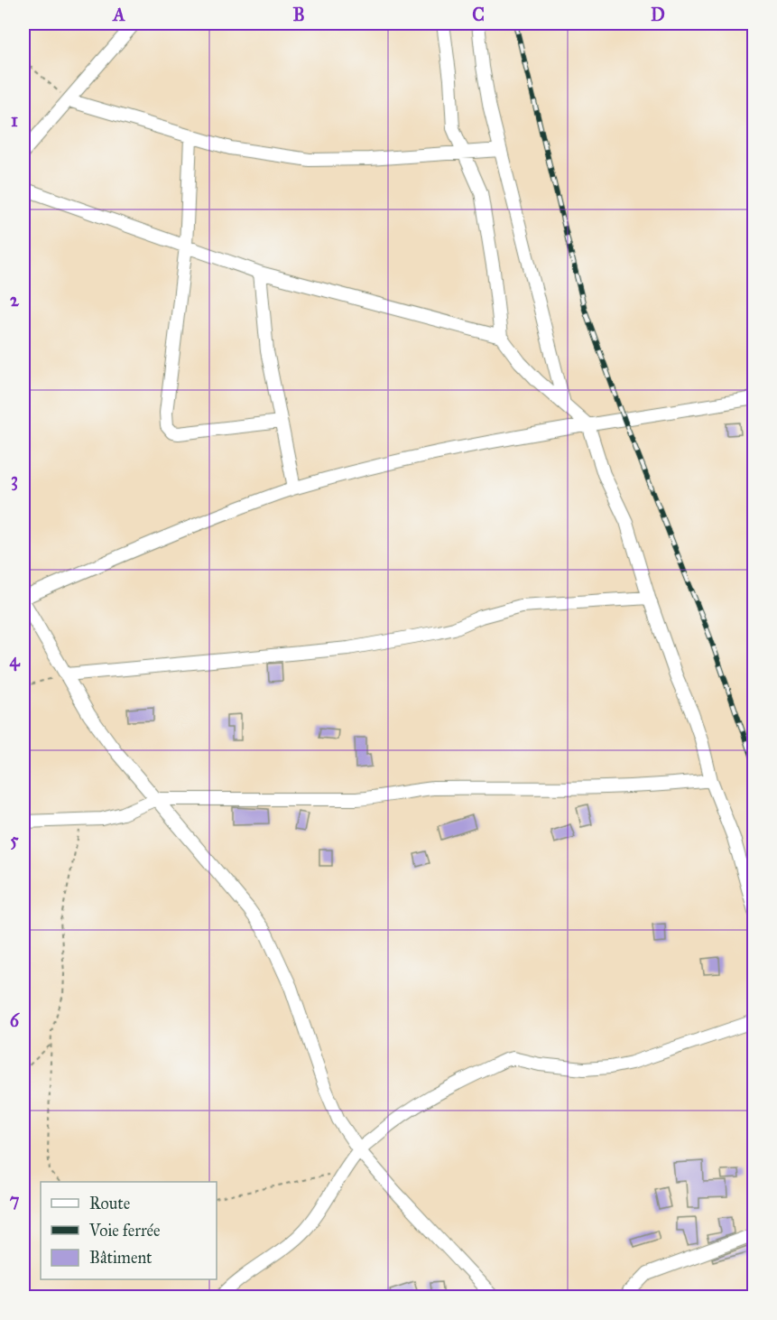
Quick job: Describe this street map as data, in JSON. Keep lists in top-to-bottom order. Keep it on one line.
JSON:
{"legend":["Route","Voie ferrée","Bâtiment"],"grid":{"columns":["A","B","C","D"],"rows":["1","2","3","4","5","6","7"]}}
